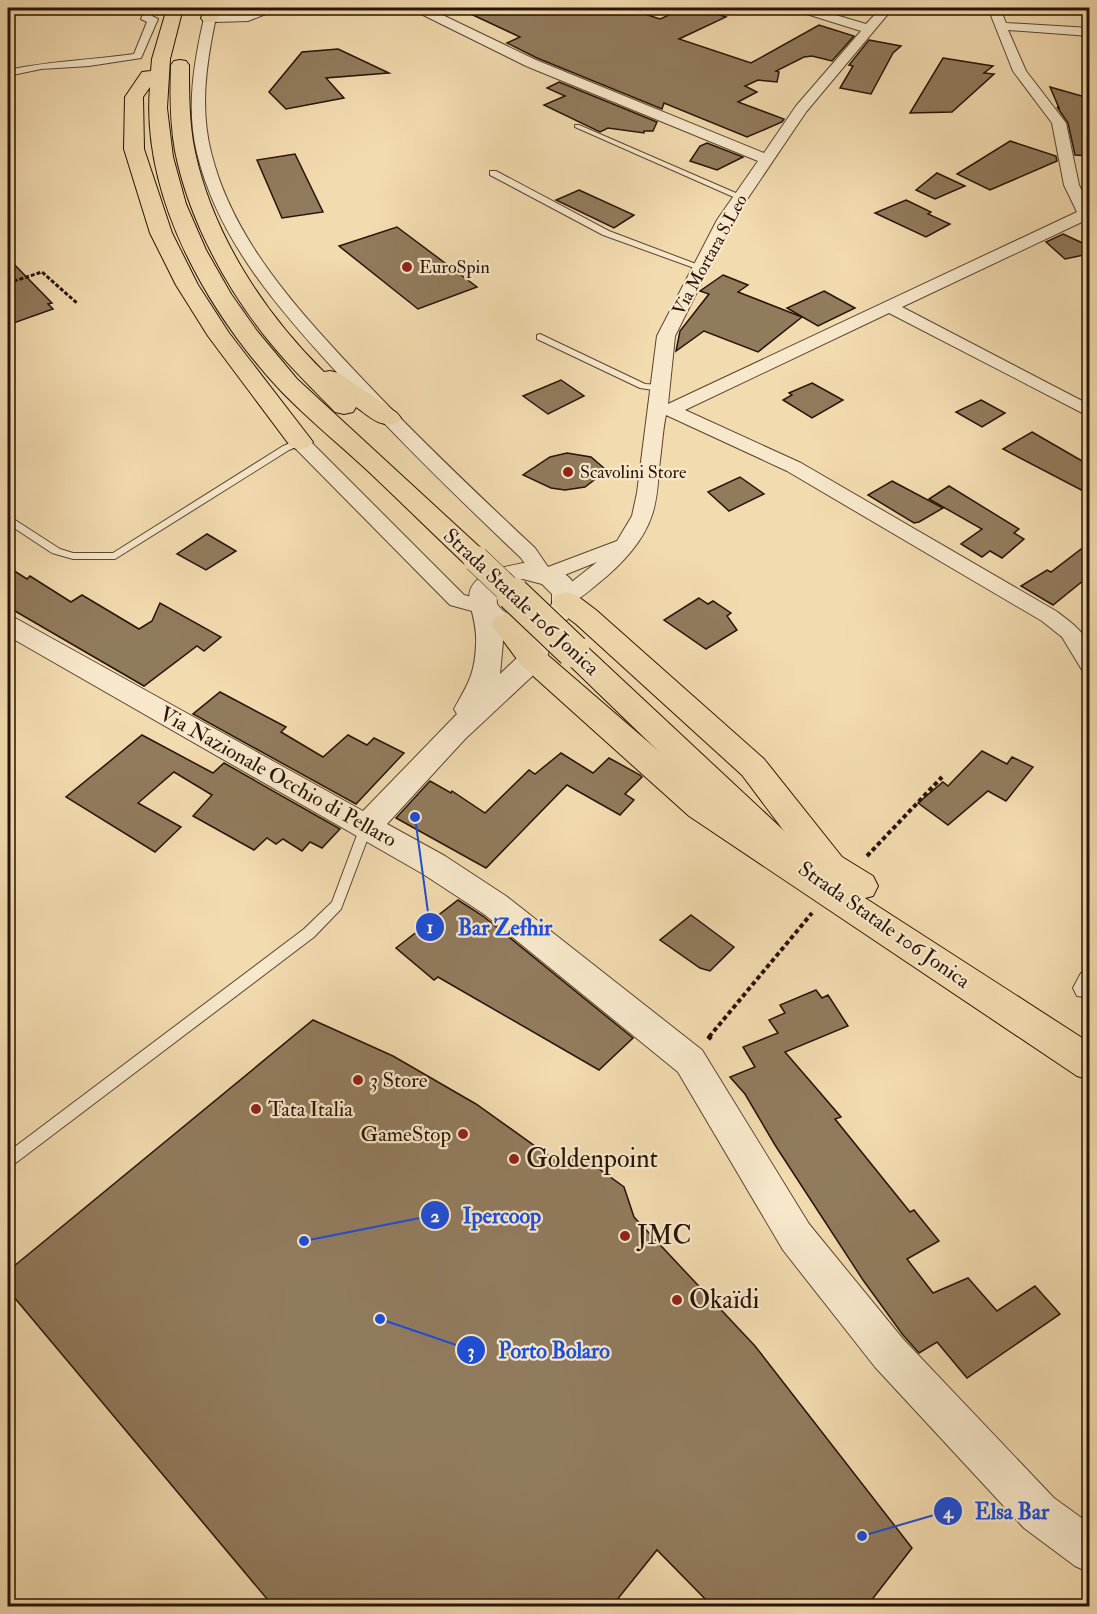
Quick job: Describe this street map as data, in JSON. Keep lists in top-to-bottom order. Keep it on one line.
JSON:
{"streets":{"main road":["Strada Statale 106 Jonica"],"street":["Via Mortara S.Leo","Via Nazionale Occhio di Pellaro"]},"places":["EuroSpin","Scavolini Store","Bar Zefhir","3 Store","Tata Italia","GameStop","Goldenpoint","JMC","Ipercoop","Okaïdi","Porto Bolaro","Elsa Bar"]}
